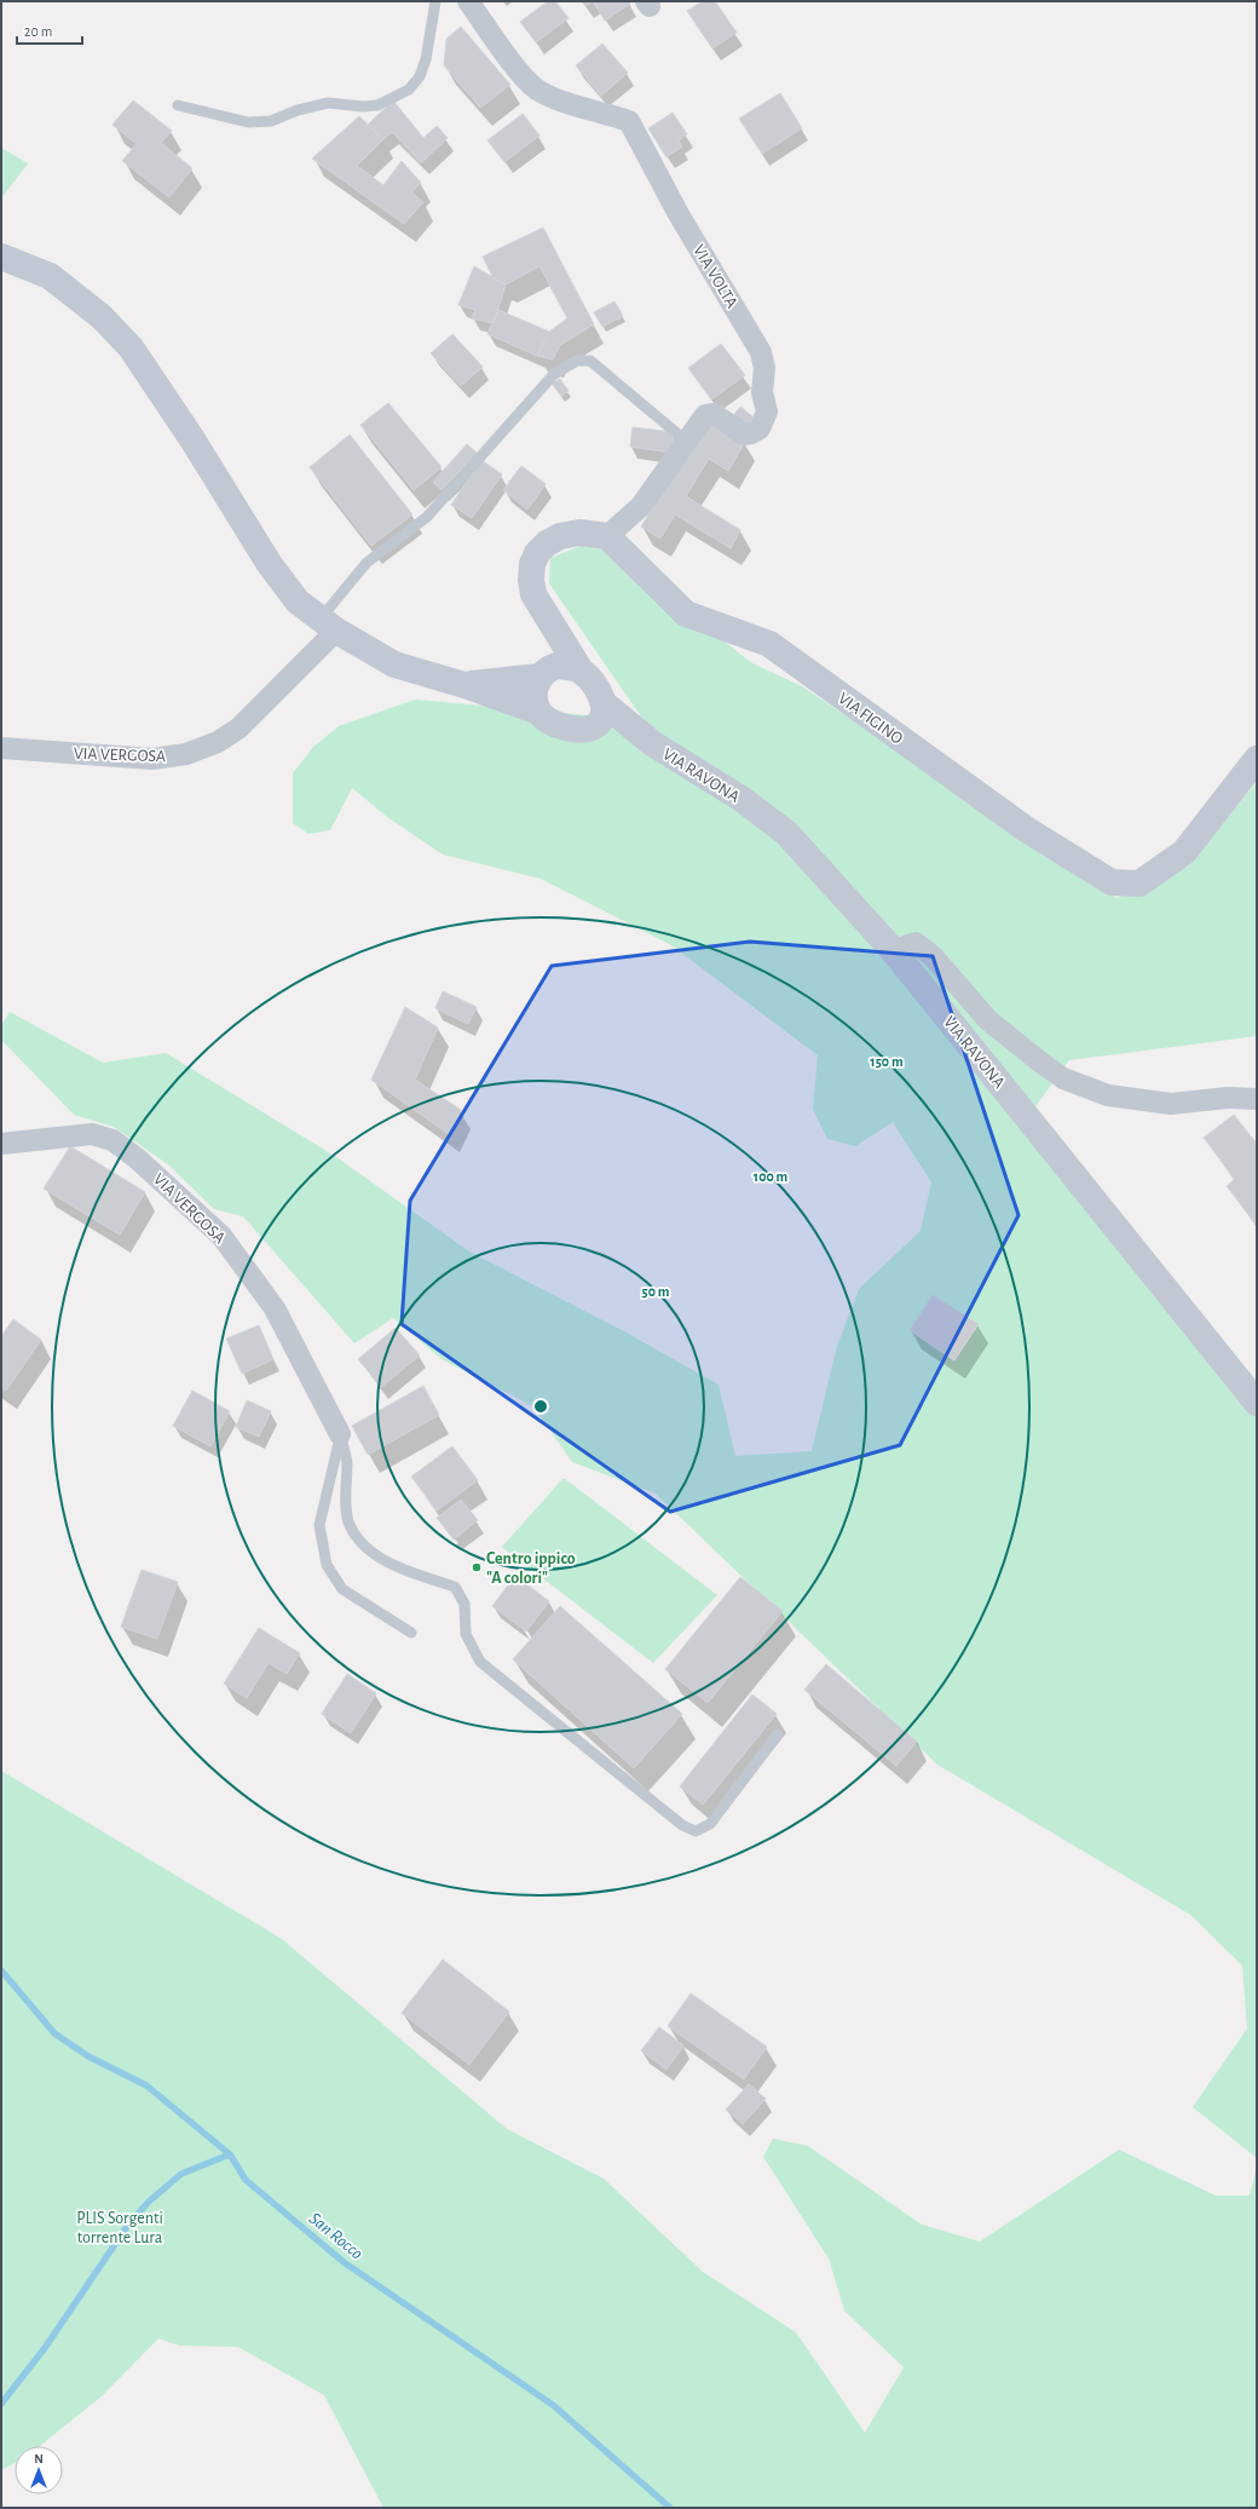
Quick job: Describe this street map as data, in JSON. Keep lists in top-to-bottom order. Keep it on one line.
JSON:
{"streets":{"street":["VIA VOLTA","VIA FIGINO","VIA VERGOSA","VIA RAVONA"]},"crossings":[["VIA VOLTA","VIA FIGINO"]],"water":["San Rocco"],"parks":["PLIS Sorgenti torrente Lura"],"places":["Centro ippico \"A colori\""],"scale_bar":"20 m","north":"top","rings":["150 m","100 m","50 m"]}
